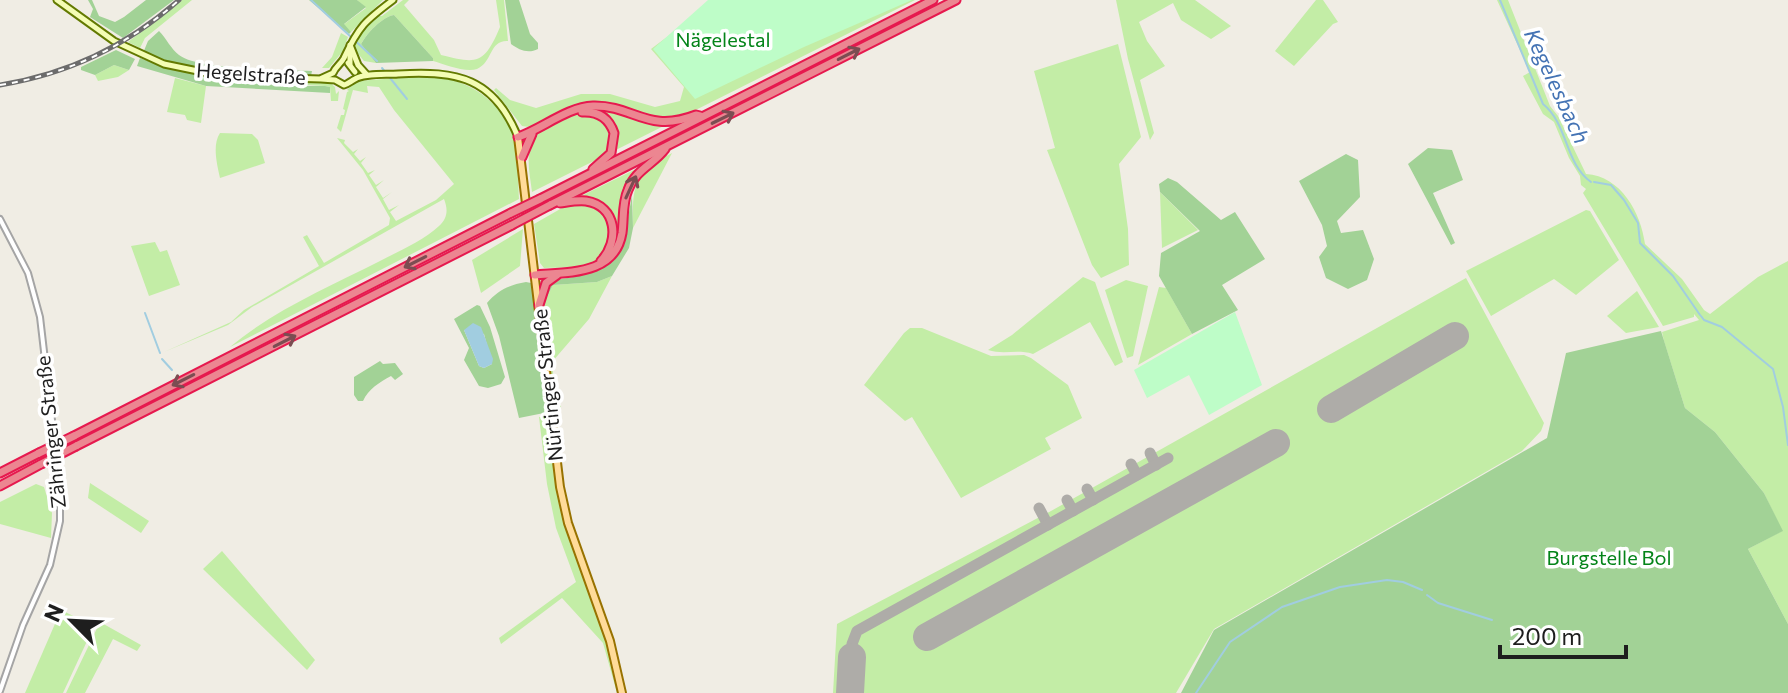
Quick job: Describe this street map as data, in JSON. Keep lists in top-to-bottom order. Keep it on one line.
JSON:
{"streets":{"main road":["Hegelstraße","Nürtinger Straße"],"street":["Zähringer Straße"]},"water":["Kegelesbach"],"parks":["Nägelestal","Burgstelle Bol"],"scale_bar":"200 m","north":"top left"}
